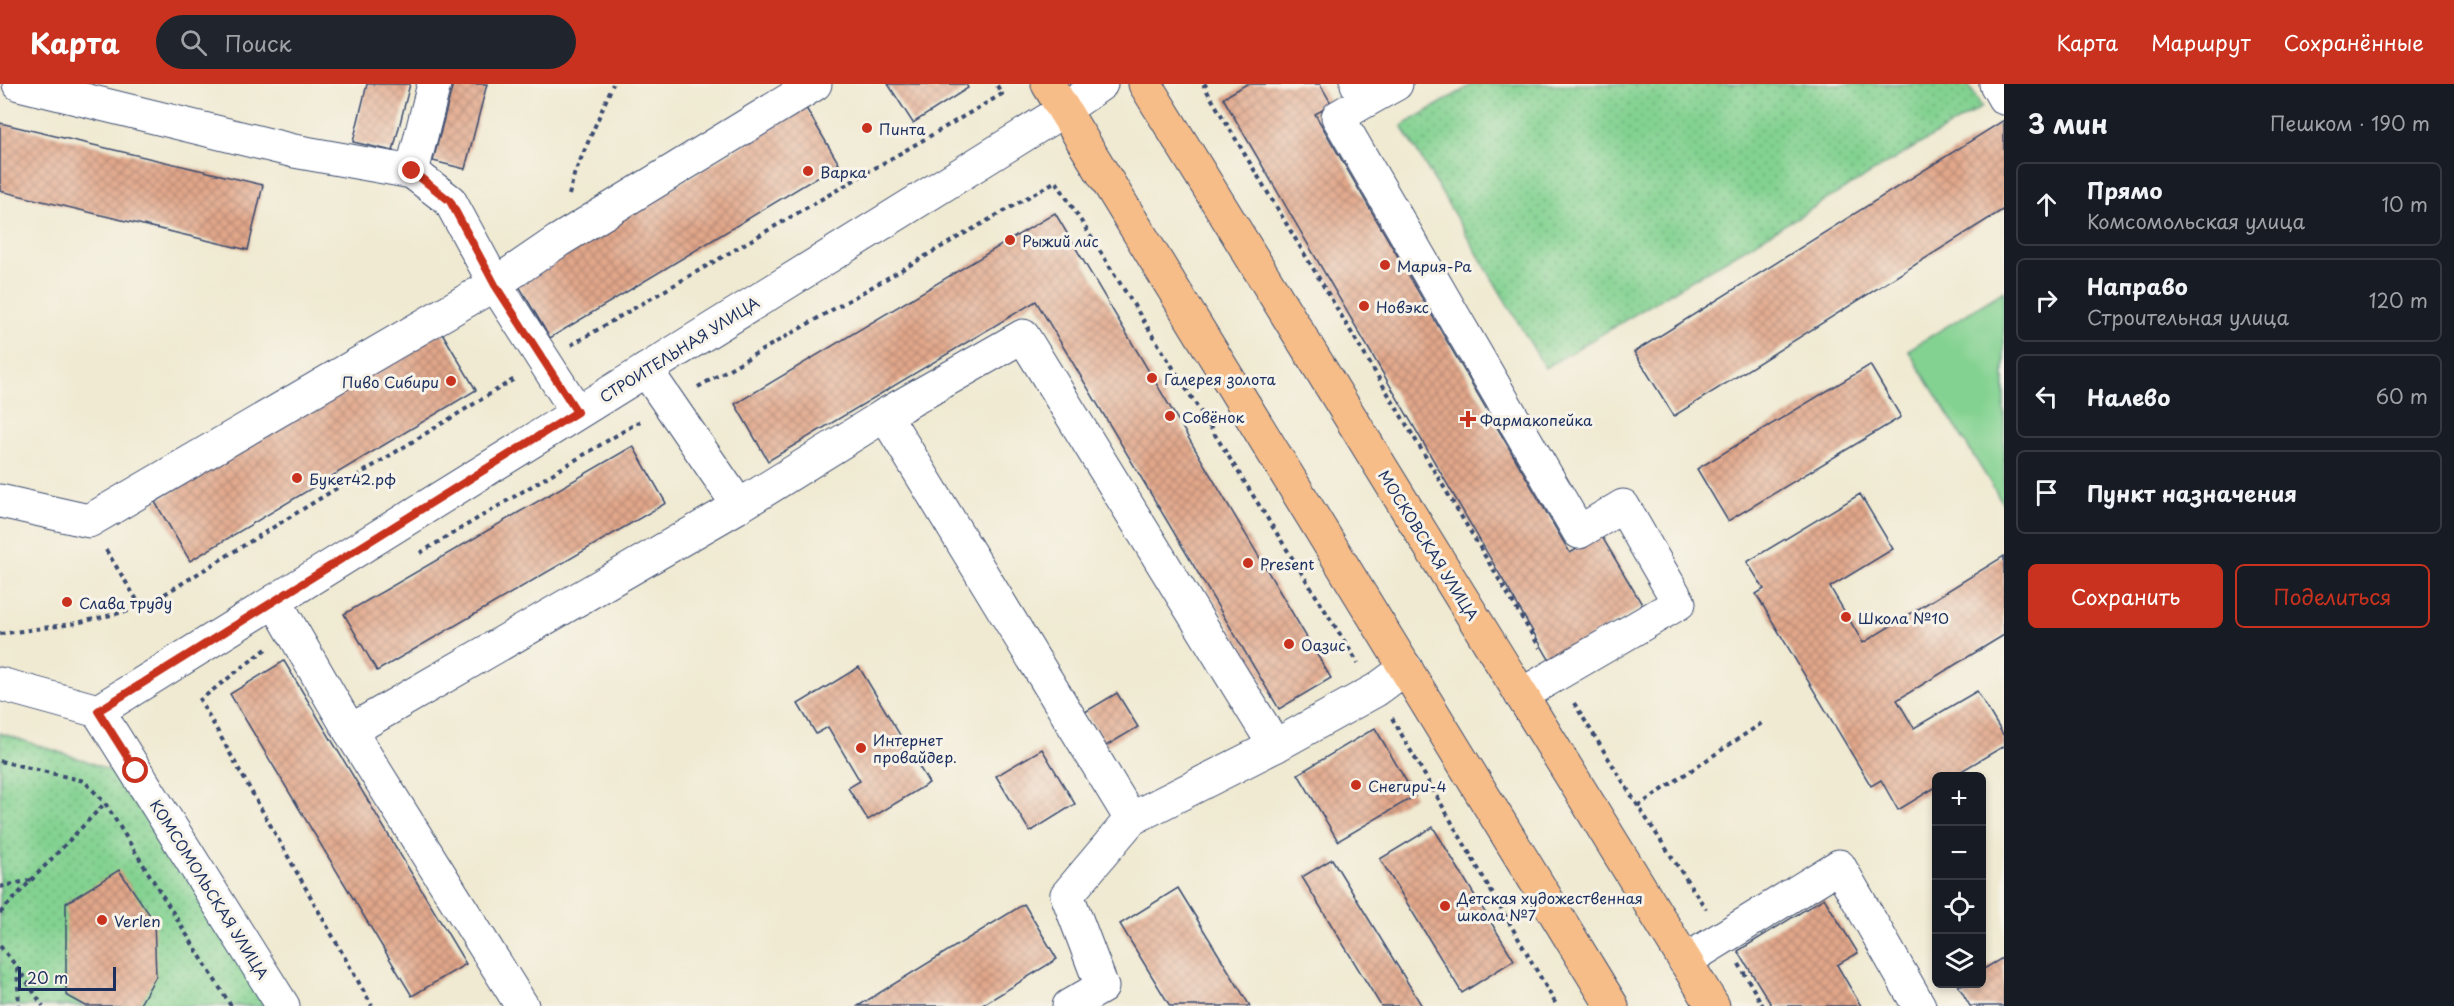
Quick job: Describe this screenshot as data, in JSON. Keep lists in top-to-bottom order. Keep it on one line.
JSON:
{"streets":{"main road":["МОСКОВСКАЯ УЛИЦА"],"street":["СТРОИТЕЛЬНАЯ УЛИЦА","КОМСОМОЛЬСКАЯ УЛИЦА"]},"crossings":[["СТРОИТЕЛЬНАЯ УЛИЦА","КОМСОМОЛЬСКАЯ УЛИЦА"]],"places":{"other":["Пинта","Варка","Рыжий лис","Мария-Ра","Новэкс","Галерея золота","Пиво Сибири","Совёнок","Букет42.рф","Present","Слава труду","Школа №10","Оазис","Интернет провайдер.","Снегири-4","Детская художественная школа №7","Verlen"],"health":["Фармакопейка"]},"scale_bar":"20 m","page":{"header":"Карта","search":"Поиск","nav":["Карта","Маршрут","Сохранённые"],"heading":["3 мин","Пешком · 190 m"],"list":[["Прямо","Комсомольская улица","10 m"],["Направо","Строительная улица","120 m"],["Налево","60 m"],"Пункт назначения"],"buttons":["Сохранить","Поделиться"],"map_buttons":["+","−"],"scale":"20 m"}}
